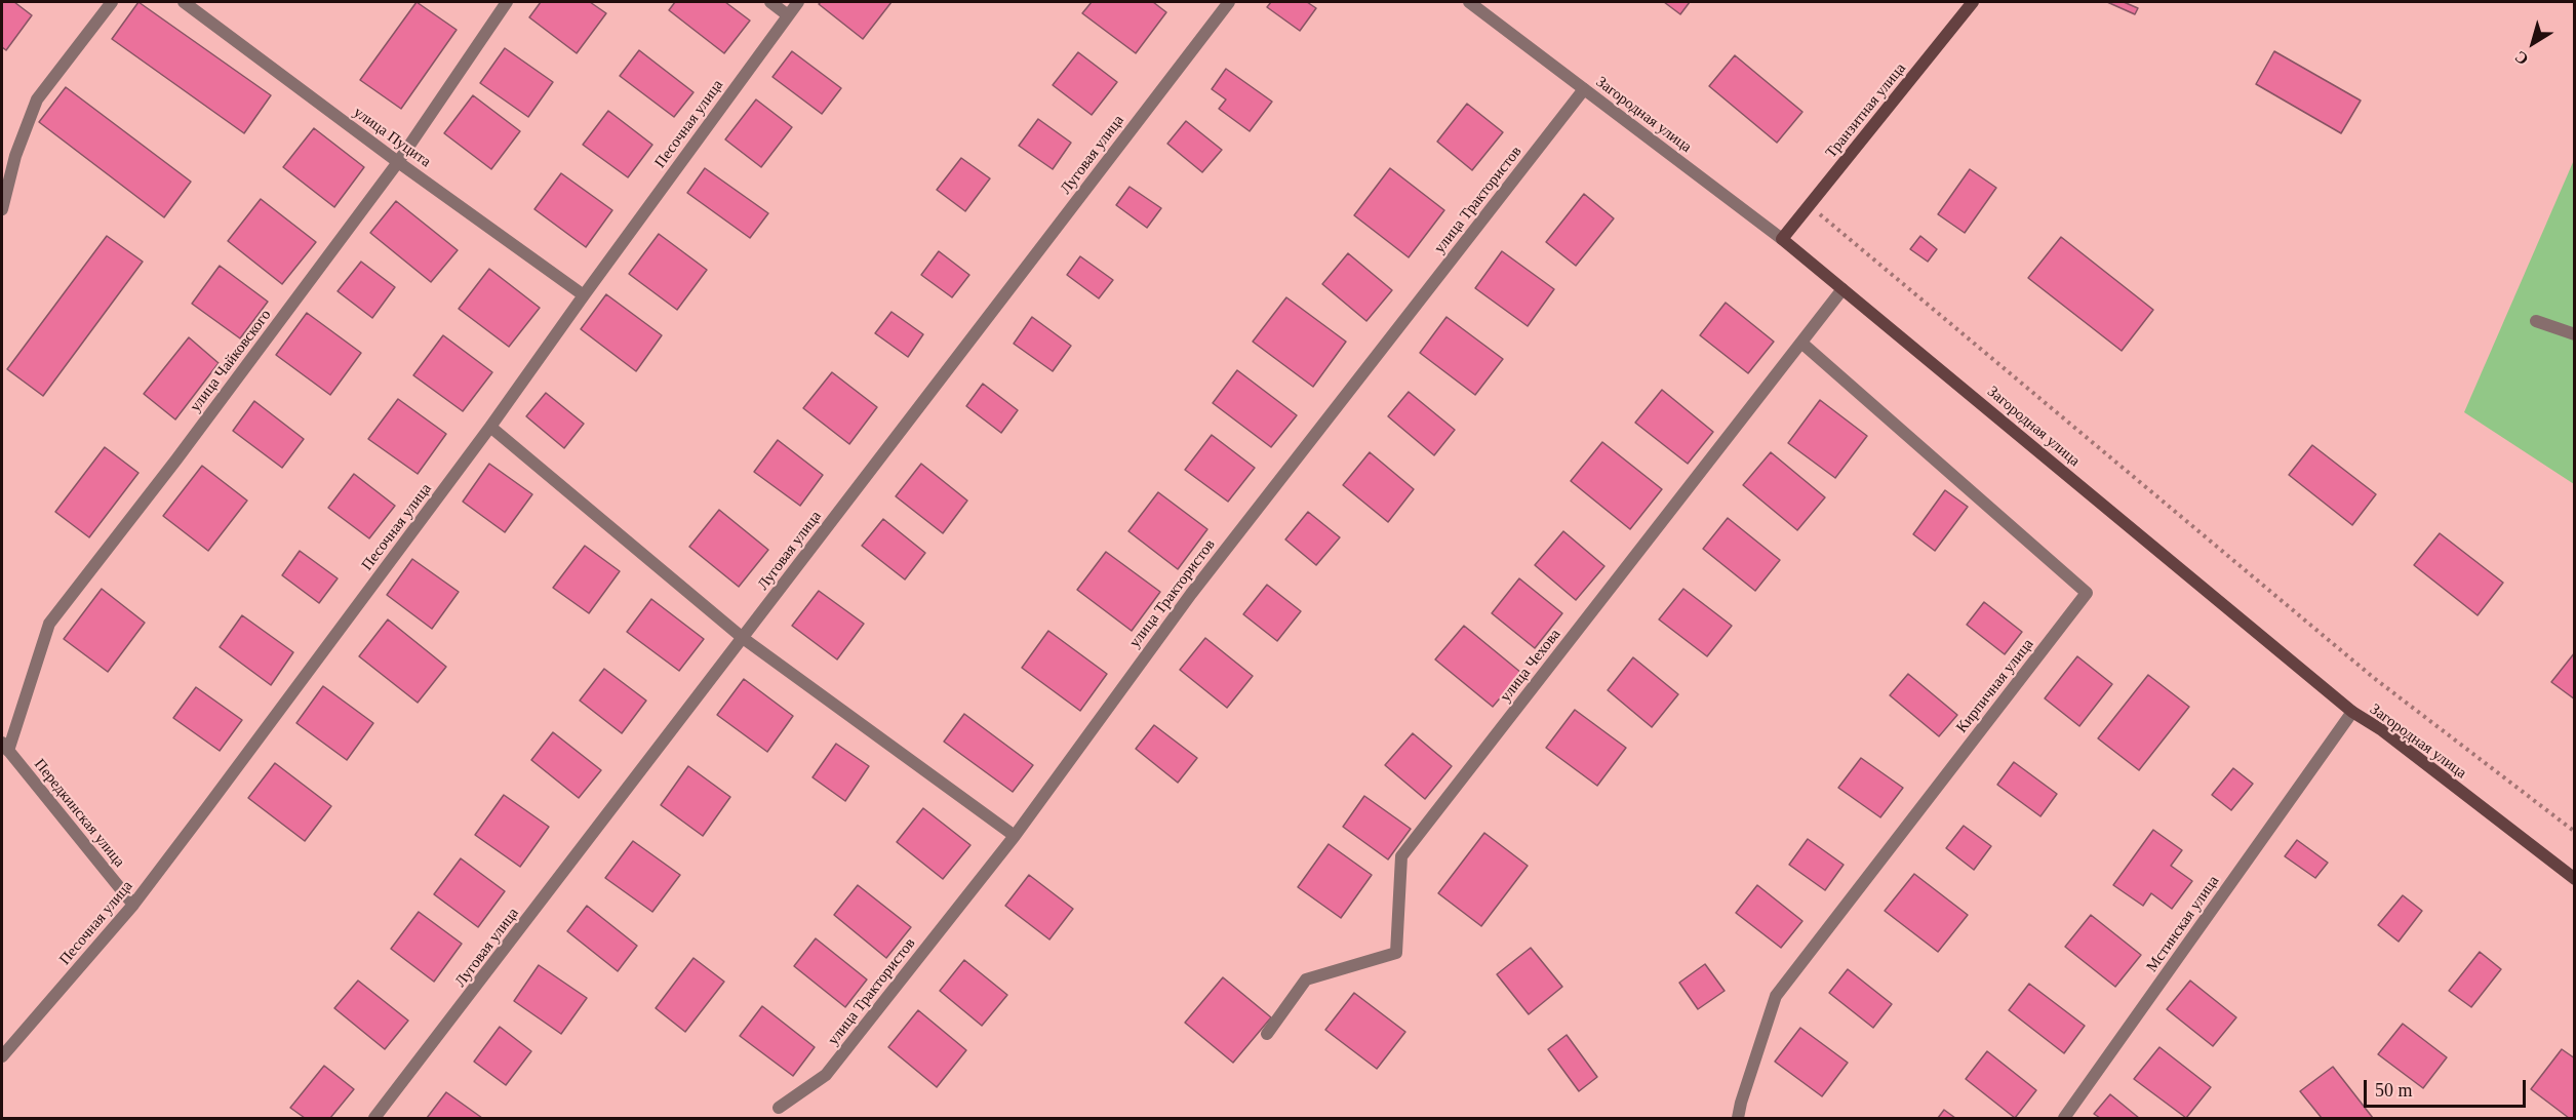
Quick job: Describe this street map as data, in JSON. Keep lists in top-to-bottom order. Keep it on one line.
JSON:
{"streets":{"main road":["Транзитная улица","Загородная улица"],"street":["Песочная улица","улица Пуцита","Луговая улица","улица Трактористов","улица Чайковского","улица Чехова","Кирпичная улица","Передкинская улица","Мстинская улица"]},"crossings":[["Транзитная улица","Загородная улица"],["Загородная улица","улица Трактористов"],["Загородная улица","улица Чехова"],["Загородная улица","Мстинская улица"],["Песочная улица","улица Пуцита"],["Песочная улица","Передкинская улица"],["улица Пуцита","улица Чайковского"],["улица Чайковского","Передкинская улица"],["улица Чехова","Кирпичная улица"]],"scale_bar":"50 m","north":"bottom left"}
